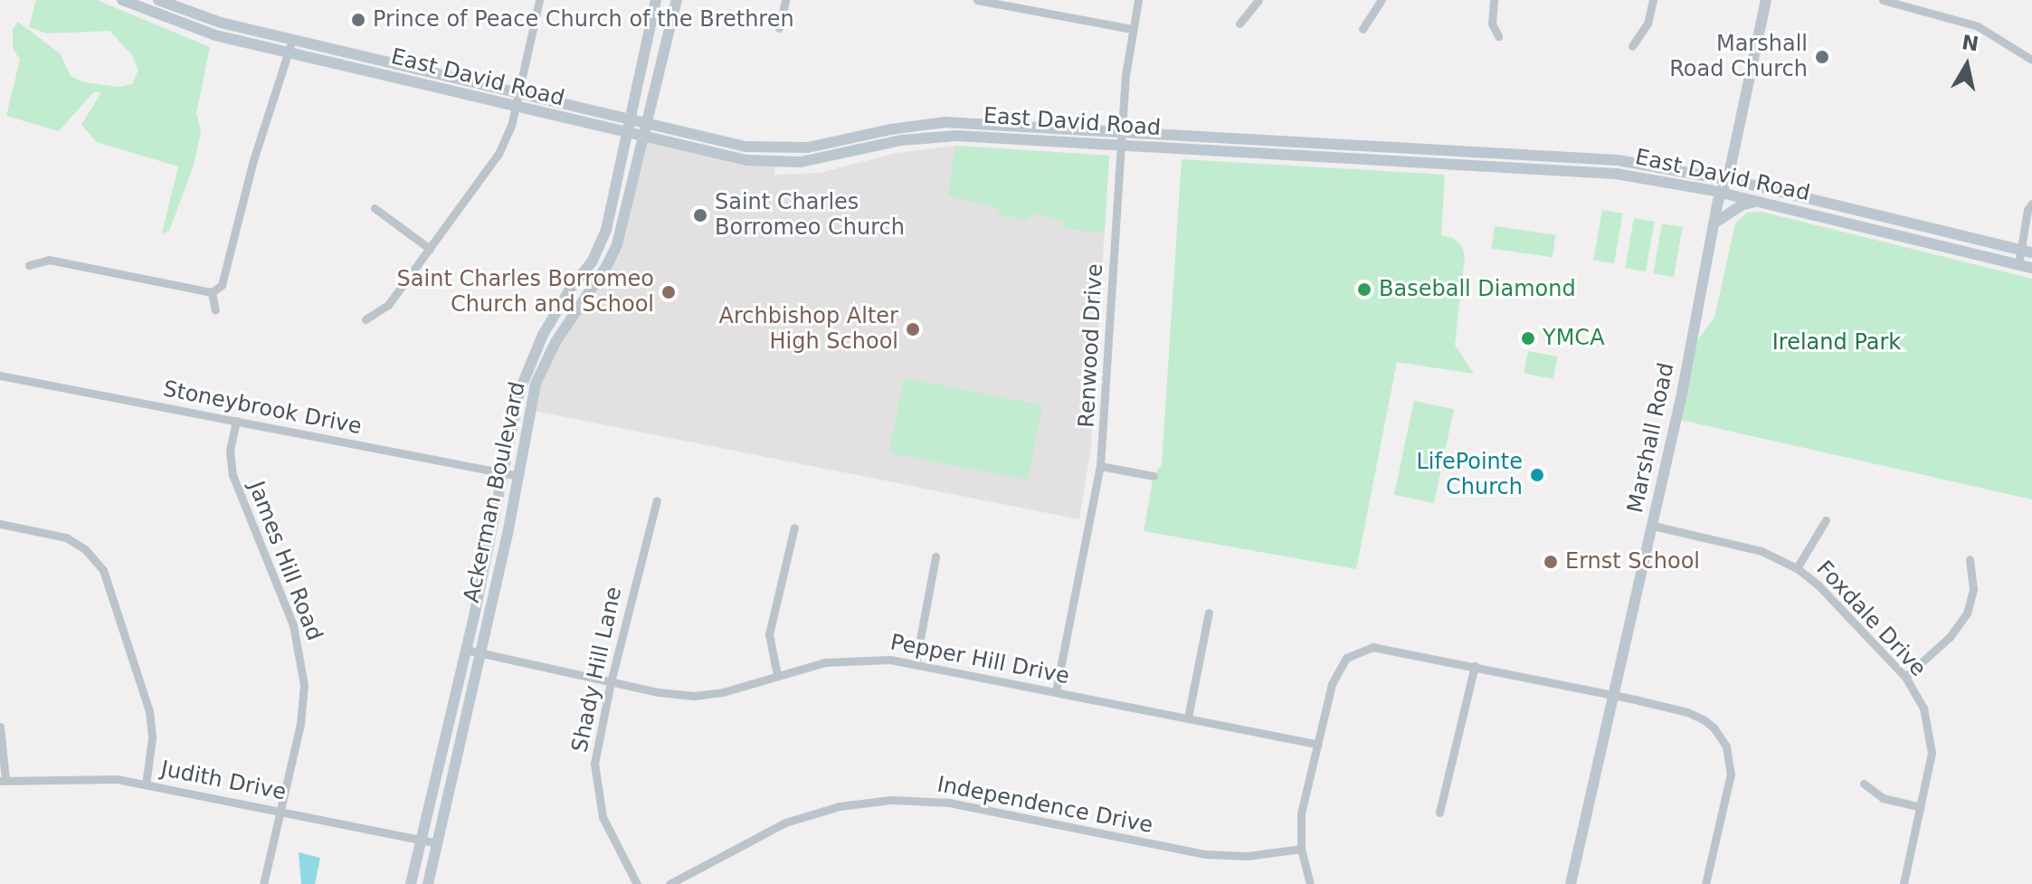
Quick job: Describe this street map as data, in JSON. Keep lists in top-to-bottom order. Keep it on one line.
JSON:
{"streets":{"street":["East David Road","Renwood Drive","Stoneybrook Drive","Marshall Road","Ackerman Boulevard","James Hill Road","Foxdale Drive","Pepper Hill Drive","Shady Hill Lane","Judith Drive","Independence Drive"]},"crossings":[["East David Road","Renwood Drive"],["East David Road","Marshall Road"],["East David Road","Ackerman Boulevard"],["Renwood Drive","Pepper Hill Drive"],["Stoneybrook Drive","Ackerman Boulevard"],["Stoneybrook Drive","James Hill Road"],["Marshall Road","Foxdale Drive"],["Ackerman Boulevard","Pepper Hill Drive"],["Ackerman Boulevard","Judith Drive"],["James Hill Road","Judith Drive"],["Pepper Hill Drive","Shady Hill Lane"]],"parks":["Ireland Park"],"places":["Prince of Peace Church of the Brethren","Marshall Road Church","Saint Charles Borromeo Church","Baseball Diamond","Saint Charles Borromeo Church and School","Archbishop Alter High School","YMCA","LifePointe Church","Ernst School"],"north":"top"}
